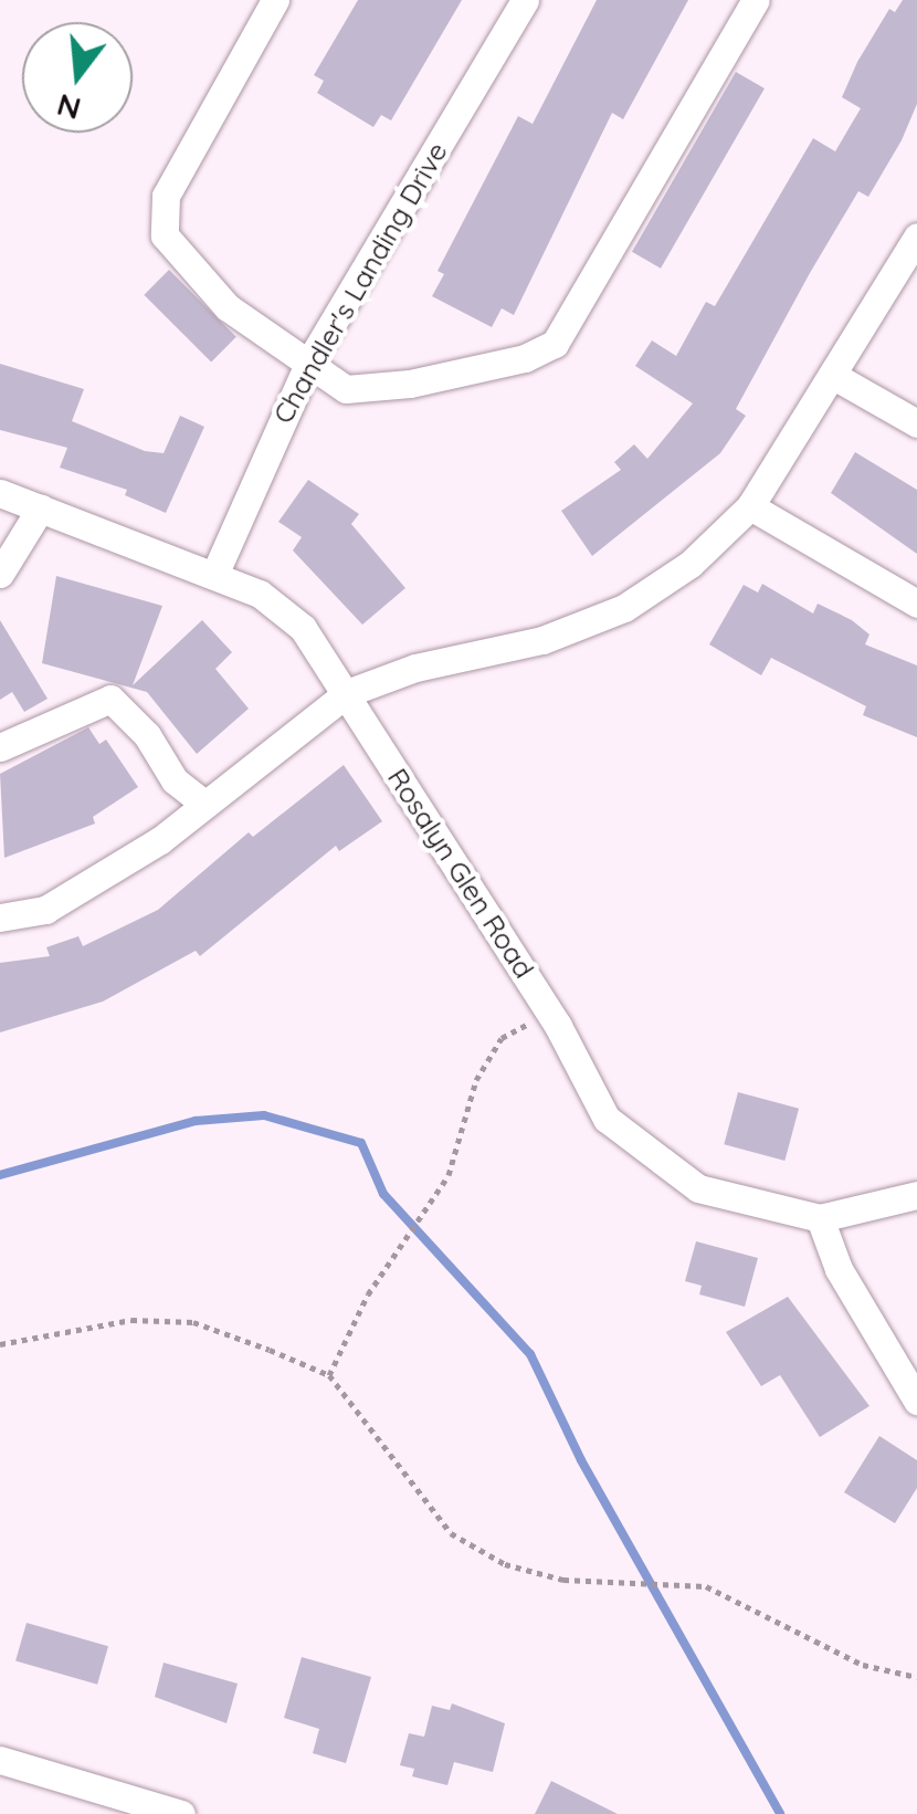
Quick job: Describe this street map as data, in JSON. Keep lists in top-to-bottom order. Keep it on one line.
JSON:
{"streets":{"street":["Chandler's Landing Drive","Rosalyn Glen Road"]},"crossings":[["Chandler's Landing Drive","Rosalyn Glen Road"]],"north":"bottom"}
